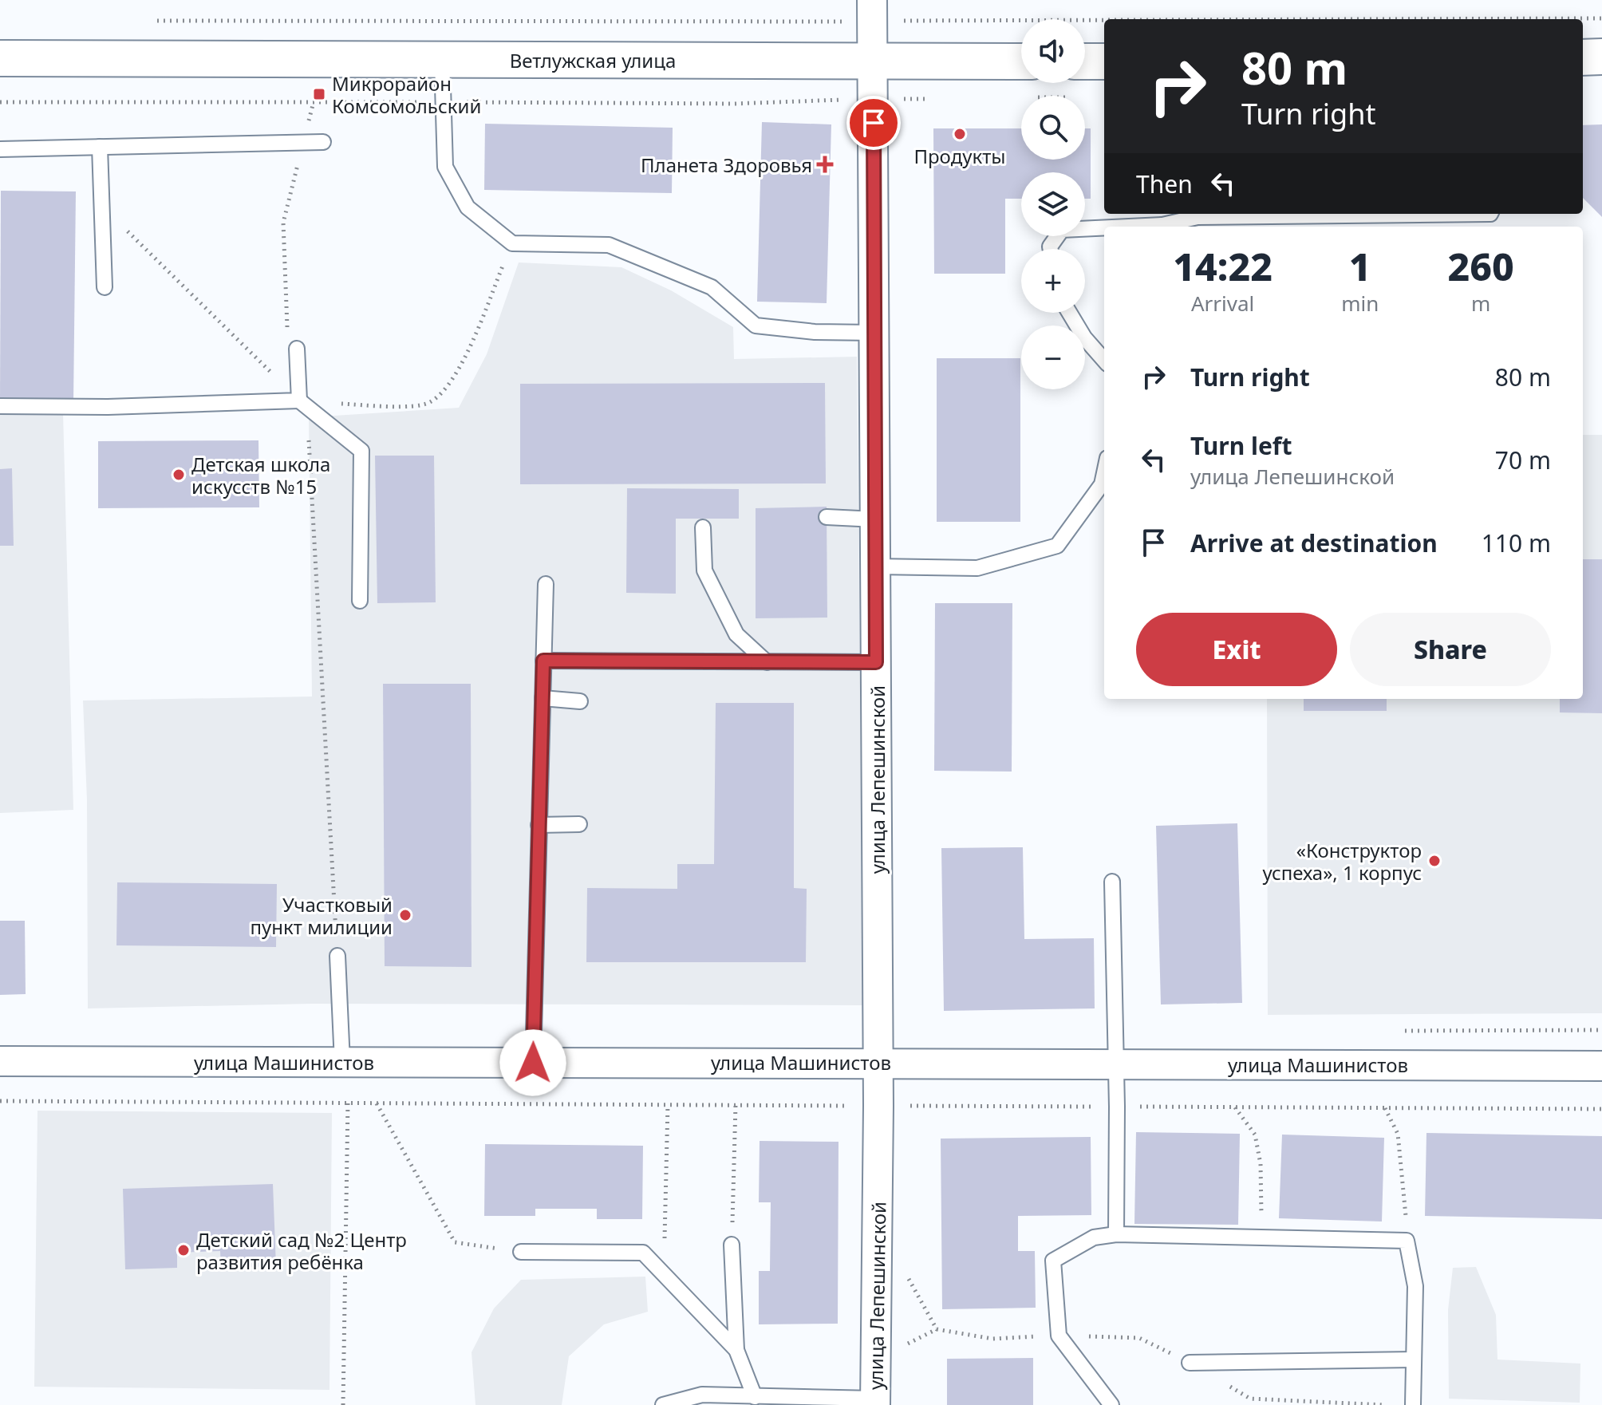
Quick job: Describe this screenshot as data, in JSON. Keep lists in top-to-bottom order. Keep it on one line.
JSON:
{"streets":{"main road":["Ветлужская улица"],"street":["улица Лепешинской","улица Машинистов"]},"crossings":[["Ветлужская улица","улица Лепешинской"],["улица Лепешинской","улица Машинистов"]],"places":{"transit":["Микрорайон Комсомольский"],"other":["Продукты","Детская школа искусств №15","«Конструктор успеха», 1 корпус","Участковый пункт милиции","Детский сад №2 Центр развития ребёнка"],"health":["Планета Здоровья"]},"page":{"map_buttons":["+","−"],"turn":["80 m","Turn right"],"then":"Then","eta":["14:22","Arrival","1","min","260","m"],"list":[{"name":"Turn right","value":"80 m"},{"name":"Turn left","note":"улица Лепешинской","value":"70 m"},{"name":"Arrive at destination","value":"110 m"}],"buttons":["Exit","Share"]}}
